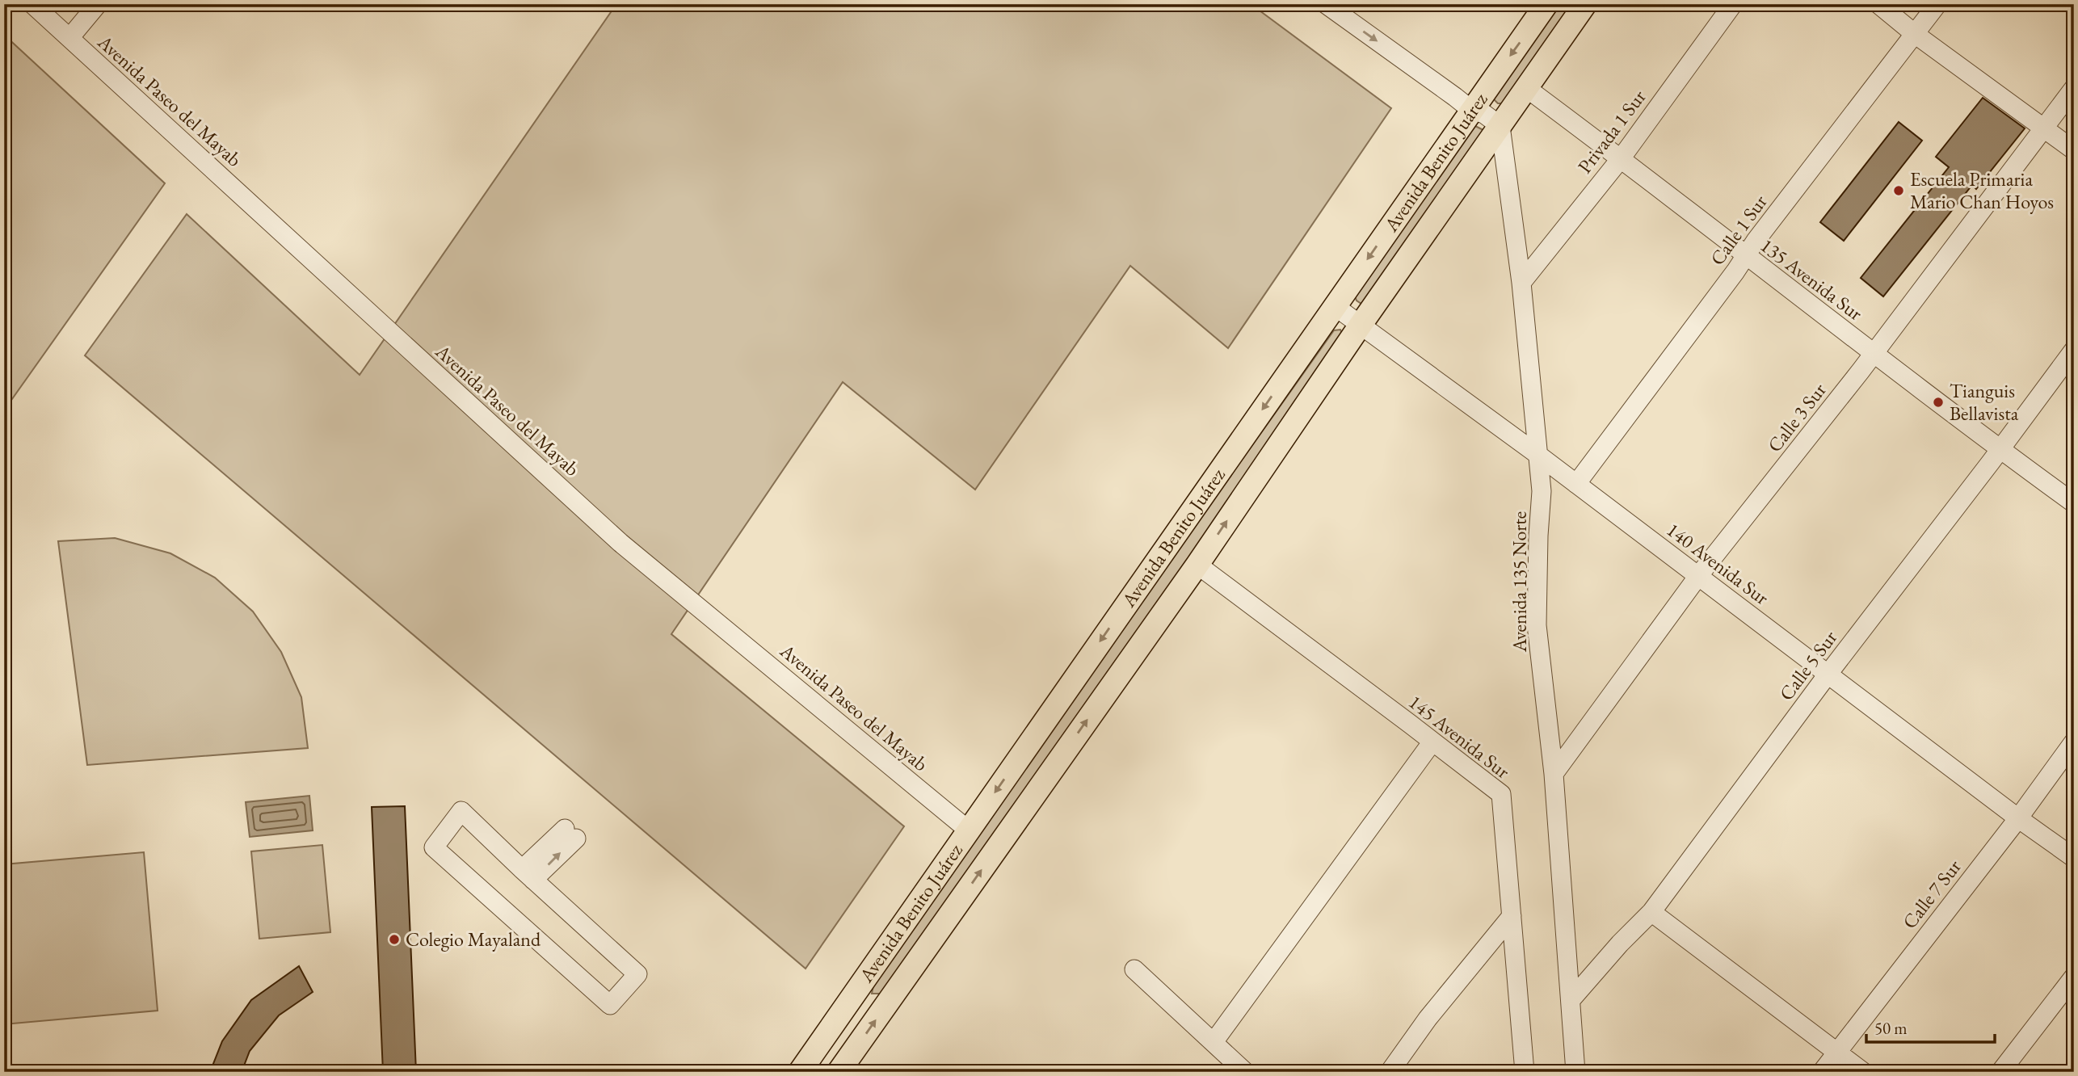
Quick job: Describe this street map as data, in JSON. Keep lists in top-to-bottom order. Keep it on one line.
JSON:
{"streets":{"main road":["Avenida Benito Juárez"],"street":["Avenida Paseo del Mayab","Privada 1 Sur","Calle 1 Sur","135 Avenida Sur","Calle 3 Sur","140 Avenida Sur","Avenida 135 Norte","Calle 5 Sur","145 Avenida Sur","Calle 7 Sur"]},"crossings":[["Avenida Paseo del Mayab","Avenida Benito Juárez"],["Privada 1 Sur","135 Avenida Sur"],["Privada 1 Sur","Avenida 135 Norte"],["Avenida Benito Juárez","135 Avenida Sur"],["Avenida Benito Juárez","140 Avenida Sur"],["Avenida Benito Juárez","Avenida 135 Norte"],["Avenida Benito Juárez","145 Avenida Sur"],["Calle 1 Sur","135 Avenida Sur"],["Calle 1 Sur","140 Avenida Sur"],["135 Avenida Sur","Calle 3 Sur"],["135 Avenida Sur","Calle 5 Sur"],["Calle 3 Sur","140 Avenida Sur"],["Calle 3 Sur","Avenida 135 Norte"],["140 Avenida Sur","Avenida 135 Norte"],["140 Avenida Sur","Calle 5 Sur"],["140 Avenida Sur","Calle 7 Sur"],["Avenida 135 Norte","Calle 5 Sur"]],"places":["Escuela Primaria Mario Chan Hoyos","Tianguis Bellavista","Colegio Mayaland"],"scale_bar":"50 m"}
